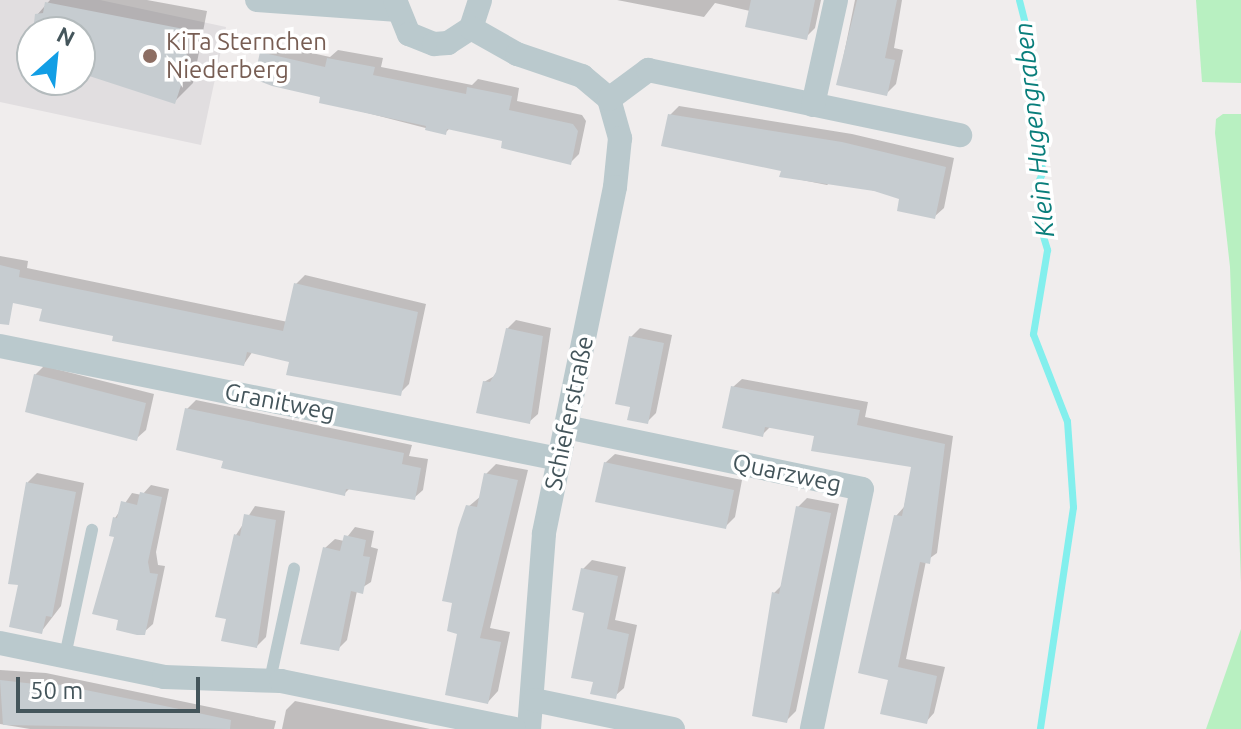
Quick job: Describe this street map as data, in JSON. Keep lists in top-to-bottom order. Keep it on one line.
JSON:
{"streets":{"street":["Granitweg","Schieferstraße","Quarzweg"]},"crossings":[["Granitweg","Schieferstraße"],["Schieferstraße","Quarzweg"]],"water":["Klein Hugengraben"],"places":["KiTa Sternchen Niederberg"],"scale_bar":"50 m","north":"top right"}
